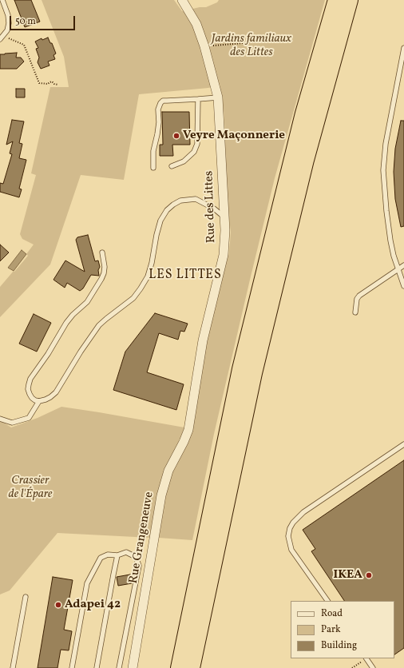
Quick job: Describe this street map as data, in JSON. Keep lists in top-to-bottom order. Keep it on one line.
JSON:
{"streets":{"street":["Rue des Littes","Rue Grangeneuve"]},"crossings":[["Rue des Littes","Rue Grangeneuve"]],"districts":["LES LITTES"],"parks":["Jardins familiaux des Littes","Crassier de l'Épare"],"places":["Veyre Maçonnerie","IKEA","Adapei 42"],"legend":["Road","Park","Building"],"scale_bar":"50 m"}
